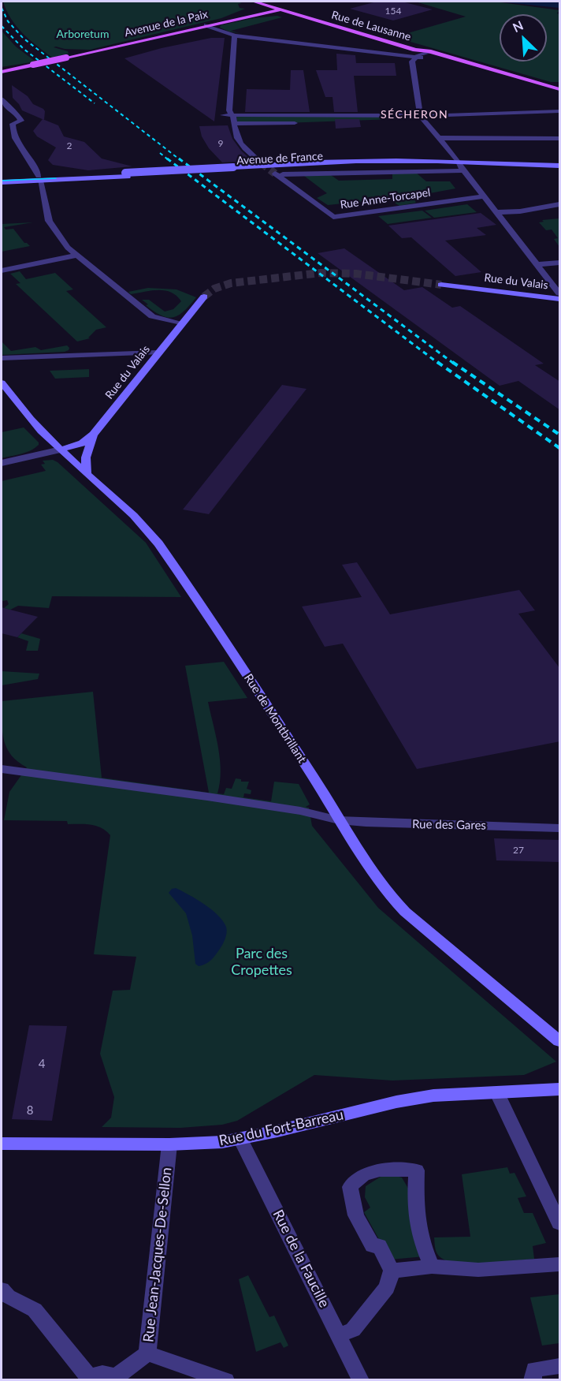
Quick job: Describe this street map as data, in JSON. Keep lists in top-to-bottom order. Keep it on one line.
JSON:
{"streets":{"main road":["Avenue de la Paix","Rue de Lausanne","Avenue de France","Rue du Valais","Rue de Montbrillant","Rue du Fort-Barreau"],"street":["Rue Anne-Torcapel","Rue des Gares","Rue Jean-Jacques-De-Sellon","Rue de la Faucille"]},"crossings":[["Avenue de la Paix","Rue de Lausanne"],["Avenue de France","Rue Anne-Torcapel"],["Rue du Valais","Rue de Montbrillant"],["Rue de Montbrillant","Rue des Gares"],["Rue du Fort-Barreau","Rue Jean-Jacques-De-Sellon"],["Rue du Fort-Barreau","Rue de la Faucille"]],"districts":["SÉCHERON"],"parks":["Arboretum","Parc des Cropettes"],"house_numbers":["154","9","2","27","4","8"],"north":"top left"}
